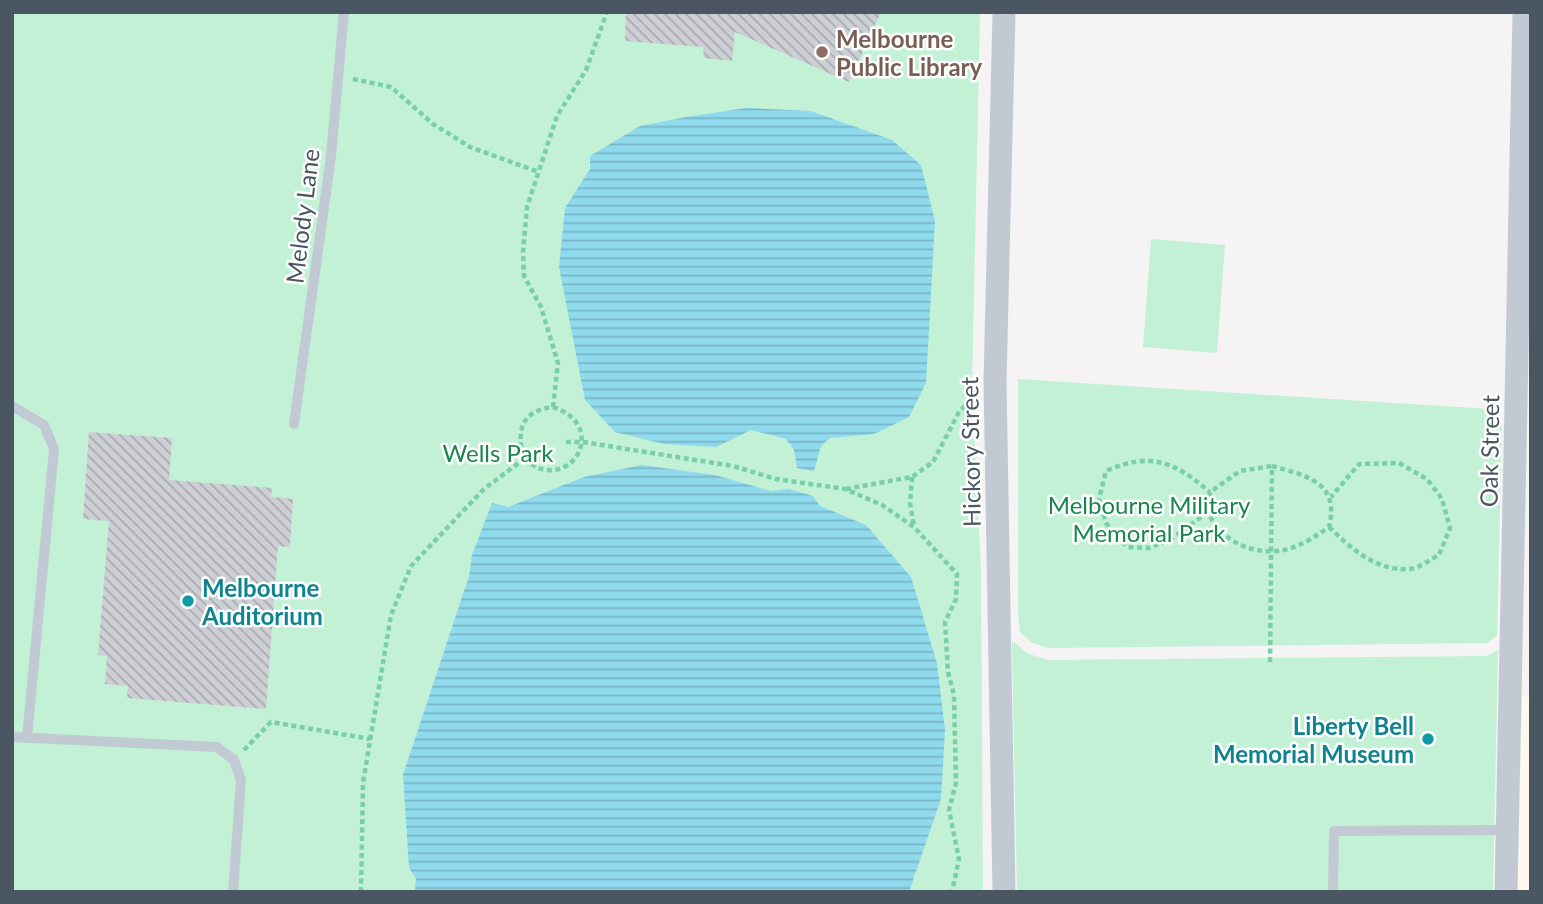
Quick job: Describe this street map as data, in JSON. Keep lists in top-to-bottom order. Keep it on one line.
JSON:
{"streets":{"street":["Oak Street","Hickory Street"],"lane":["Melody Lane"]},"parks":["Wells Park","Melbourne Military Memorial Park"],"places":["Melbourne Public Library","Melbourne Auditorium","Liberty Bell Memorial Museum"]}
